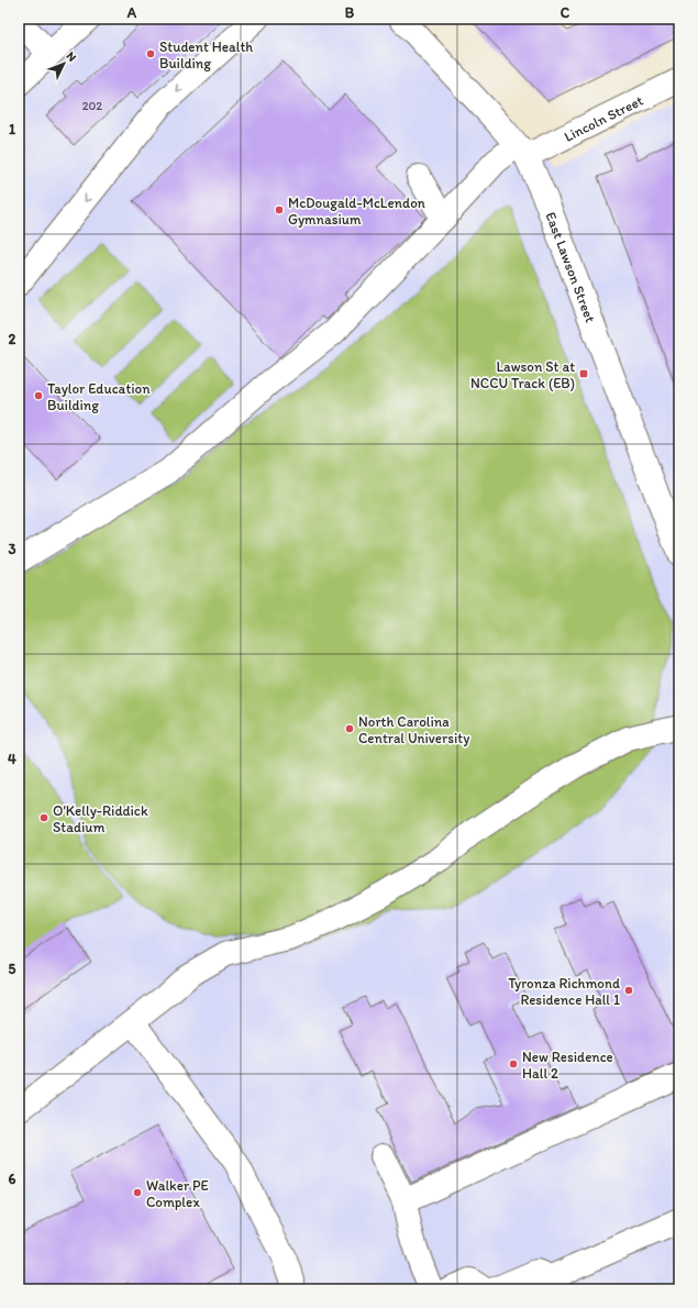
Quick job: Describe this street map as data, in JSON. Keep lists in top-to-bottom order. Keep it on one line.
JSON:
{"streets":{"street":["Lincoln Street","East Lawson Street"]},"crossings":[["Lincoln Street","East Lawson Street"]],"places":{"other":["Student Health Building","McDougald-McLendon Gymnasium","Taylor Education Building","North Carolina Central University","O'Kelly-Riddick Stadium","Tyronza Richmond Residence Hall 1","New Residence Hall 2","Walker PE Complex"],"transit":["Lawson St at NCCU Track (EB)"]},"house_numbers":["202"],"north":"top right","grid":{"columns":["A","B","C"],"rows":["1","2","3","4","5","6"]}}
